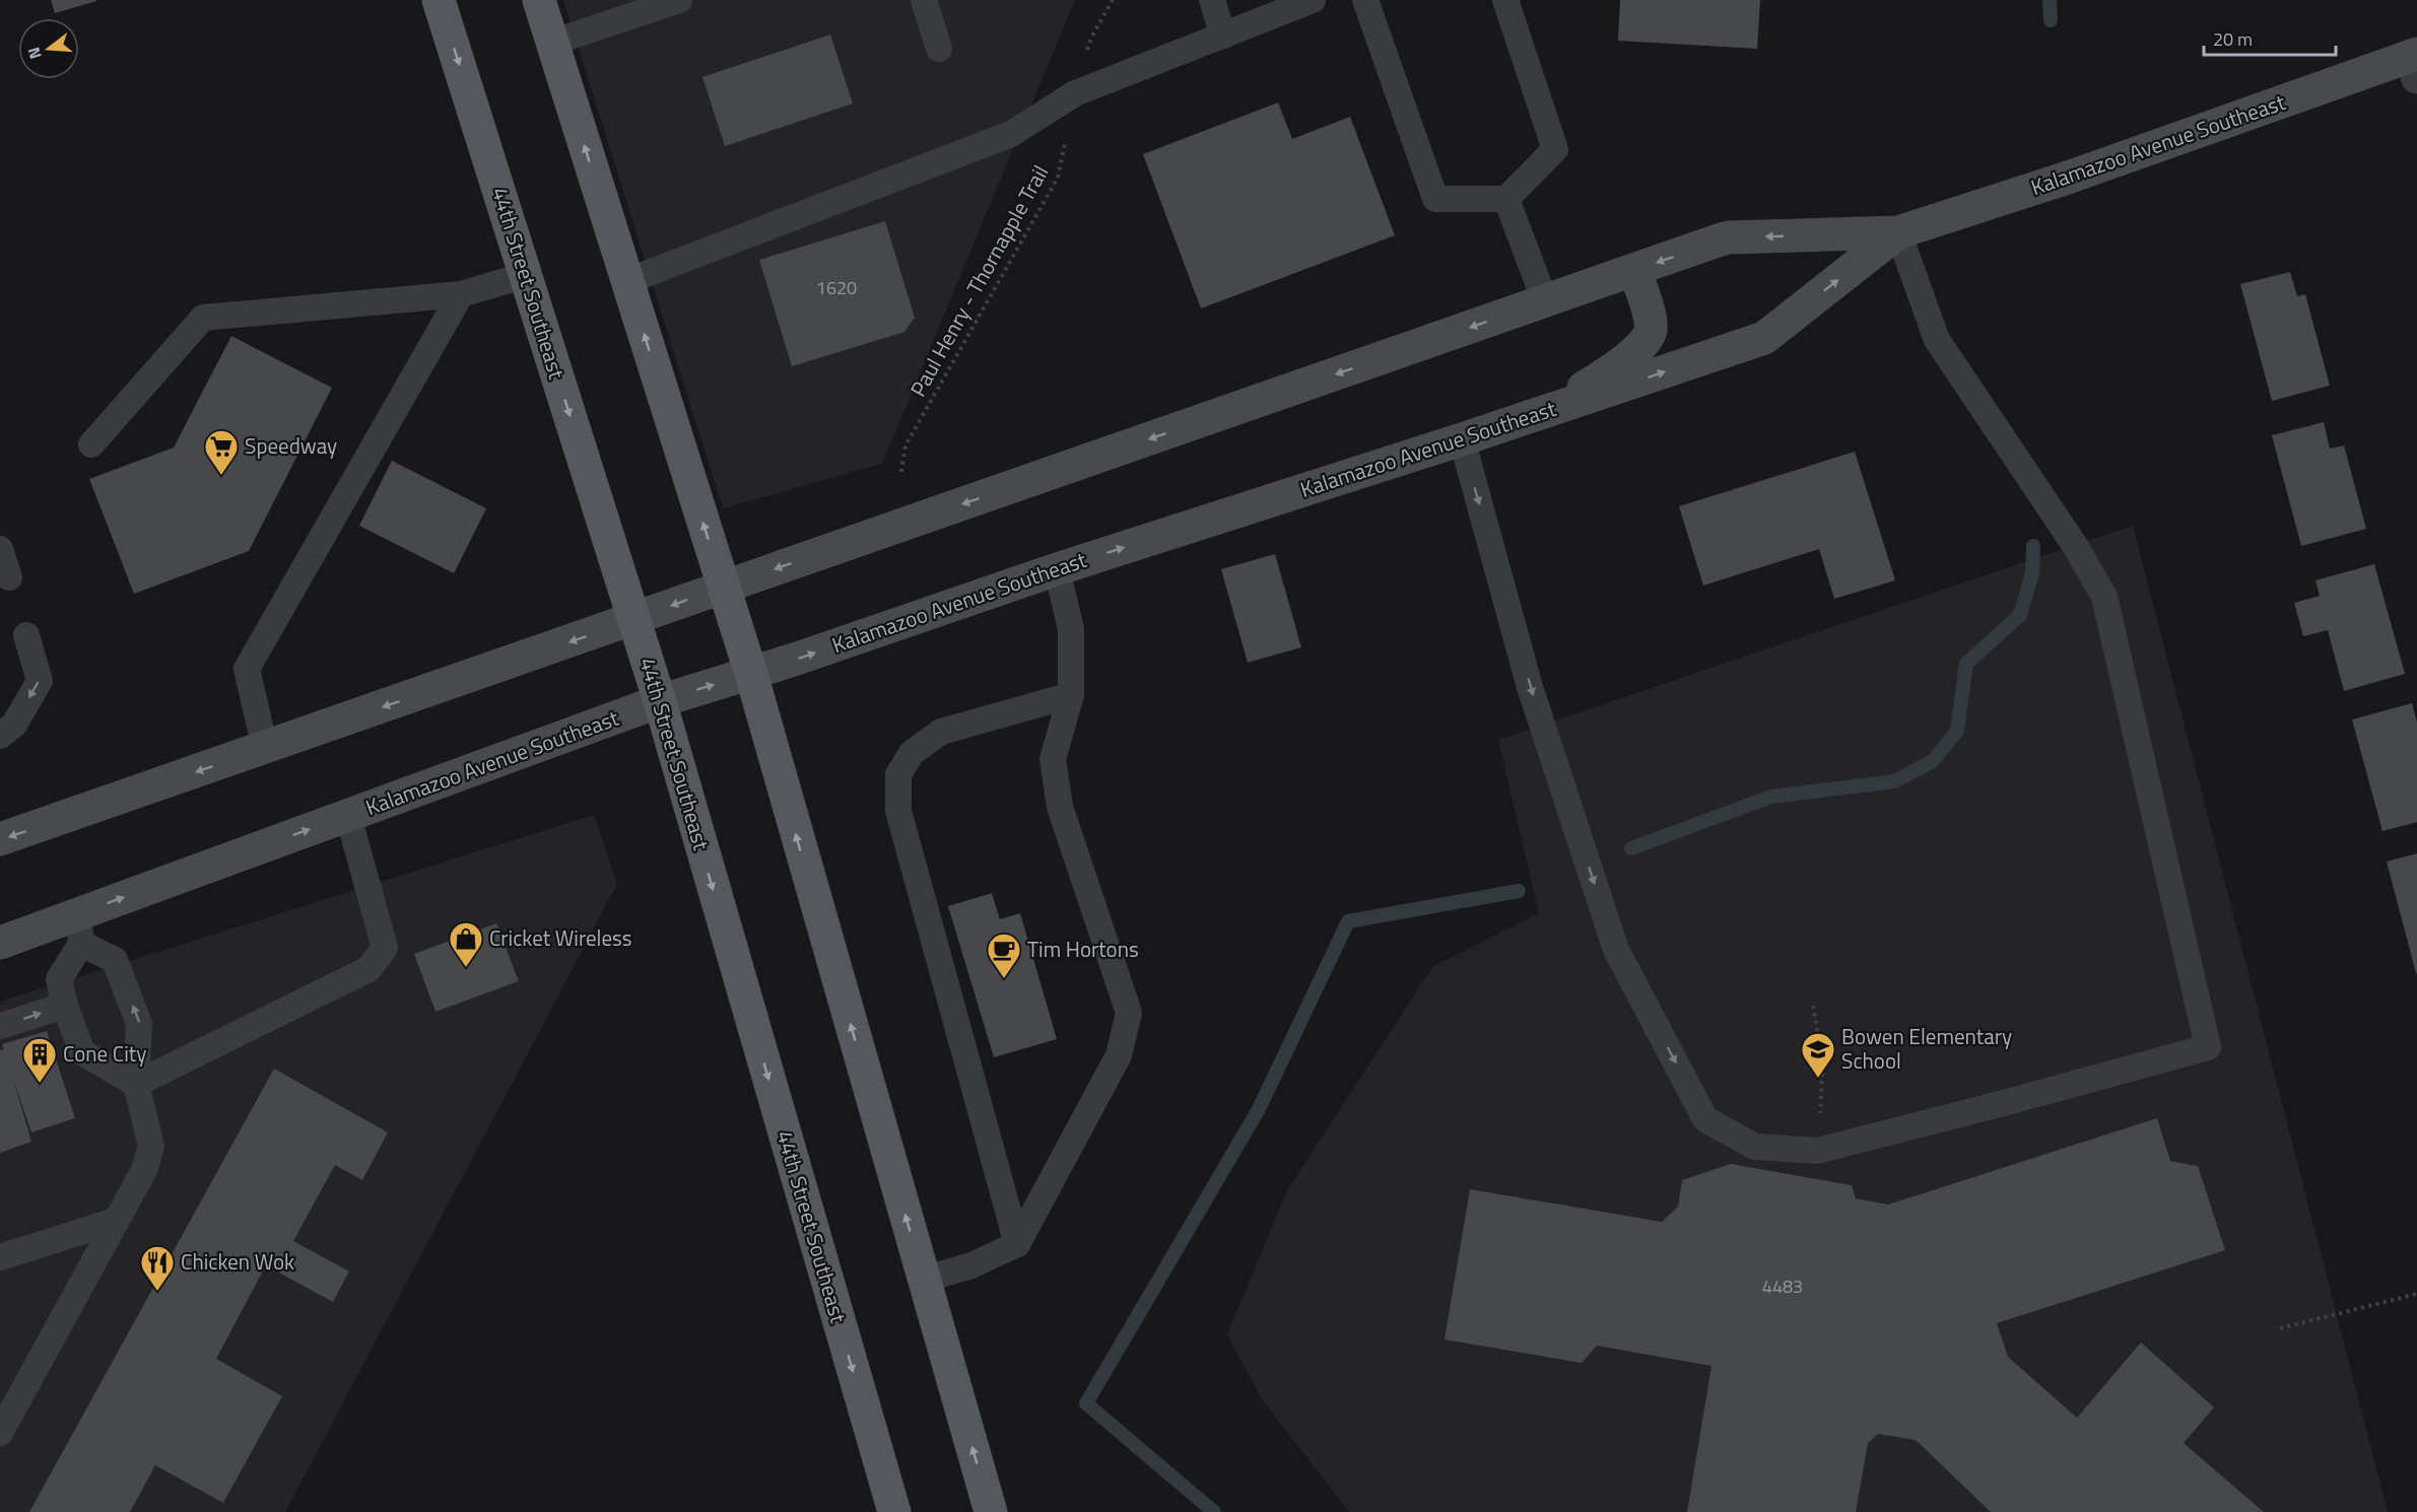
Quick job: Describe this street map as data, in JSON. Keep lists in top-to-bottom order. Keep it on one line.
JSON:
{"streets":{"main road":["Kalamazoo Avenue Southeast","44th Street Southeast"],"path":["Paul Henry - Thornapple Trail"]},"crossings":[["Kalamazoo Avenue Southeast","44th Street Southeast"]],"places":{"supermarket":["Speedway"],"shop":["Cricket Wireless"],"cafe":["Tim Hortons"],"school or university":["Bowen Elementary School"],"building":["Cone City"],"restaurant":["Chicken Wok"]},"house_numbers":["1620","4483"],"scale_bar":"20 m","north":"left"}
